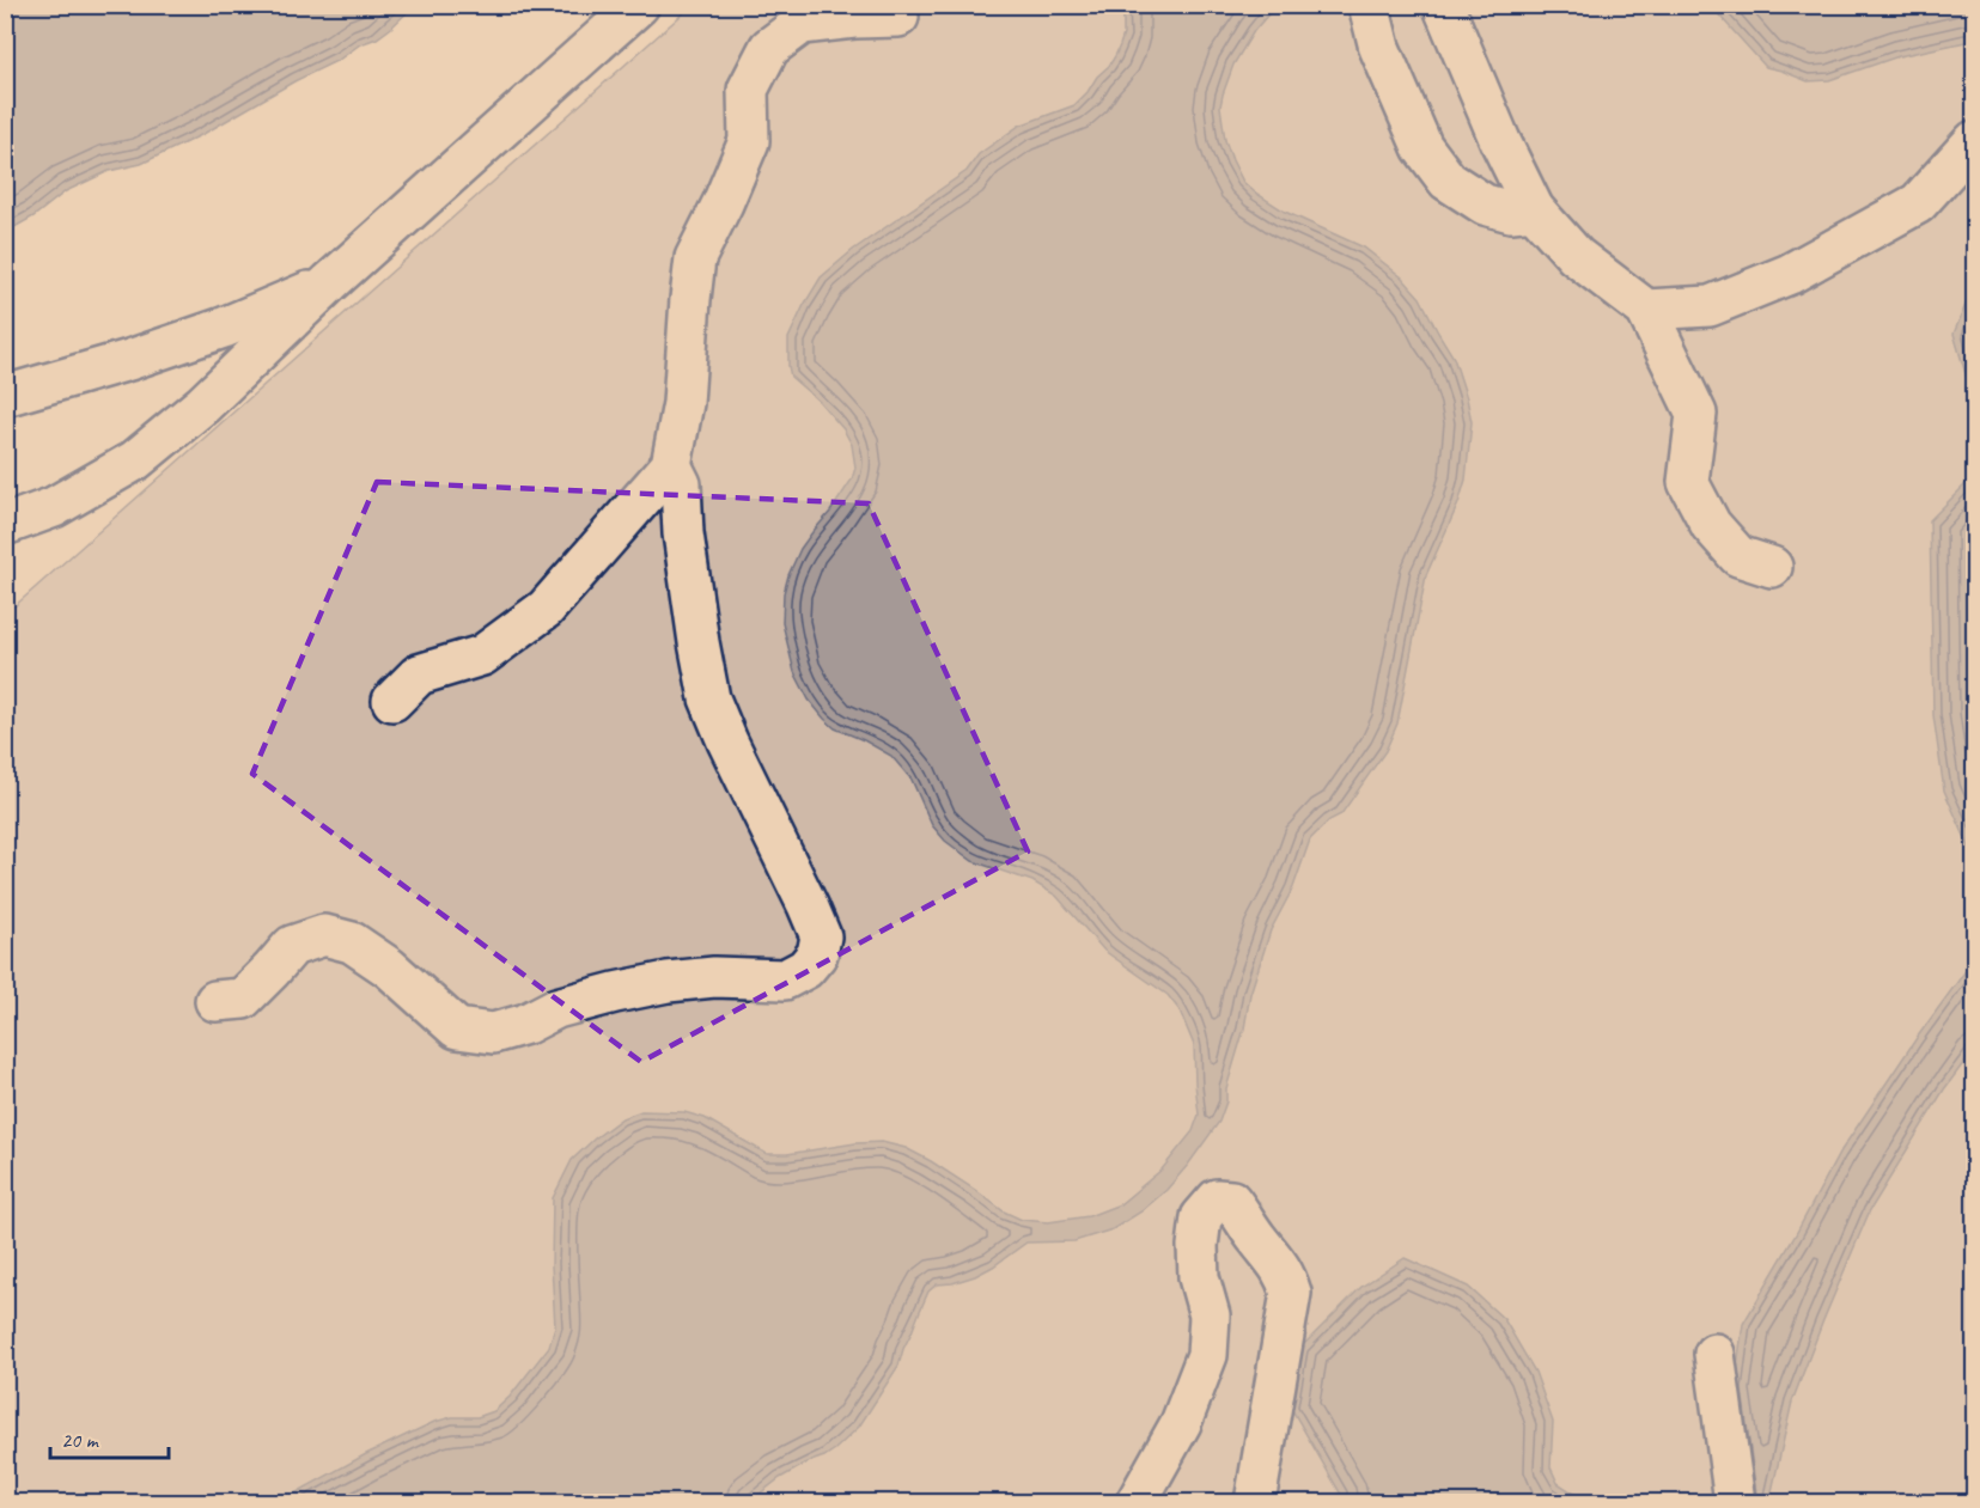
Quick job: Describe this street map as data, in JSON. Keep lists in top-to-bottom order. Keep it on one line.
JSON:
{"scale_bar":"20 m"}
